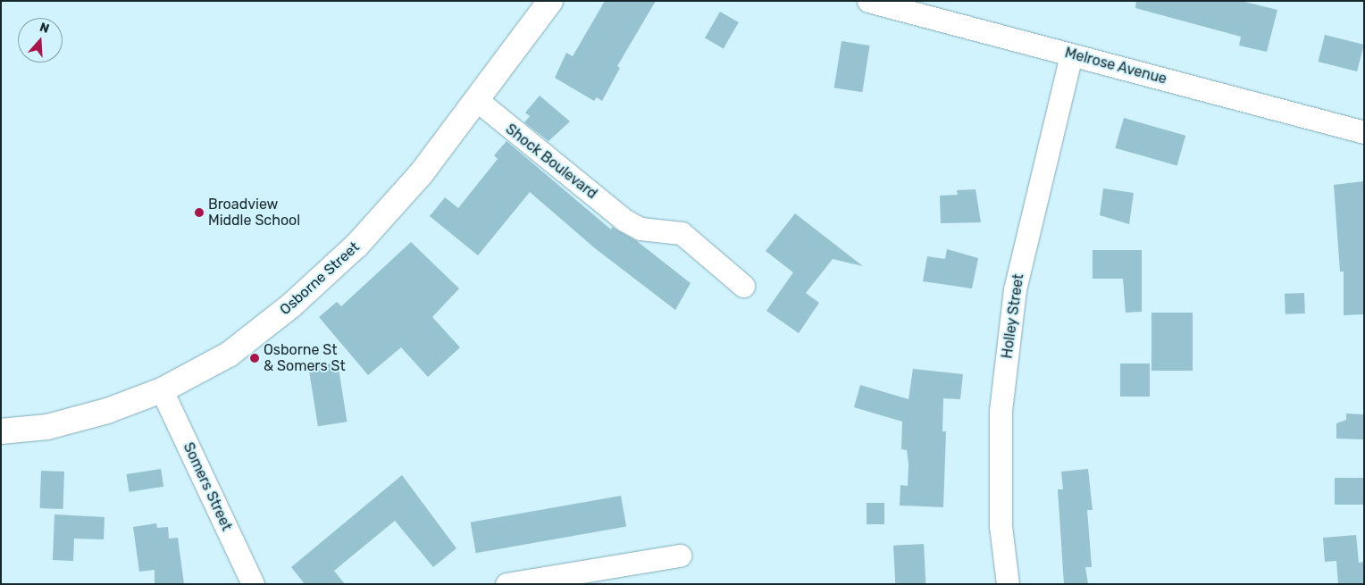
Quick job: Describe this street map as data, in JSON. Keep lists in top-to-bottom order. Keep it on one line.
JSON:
{"streets":{"main road":["Osborne Street"],"street":["Melrose Avenue","Shock Boulevard","Holley Street","Somers Street"]},"crossings":[["Melrose Avenue","Holley Street"],["Shock Boulevard","Osborne Street"],["Osborne Street","Somers Street"]],"places":["Broadview Middle School","Osborne St & Somers St"],"north":"top"}
